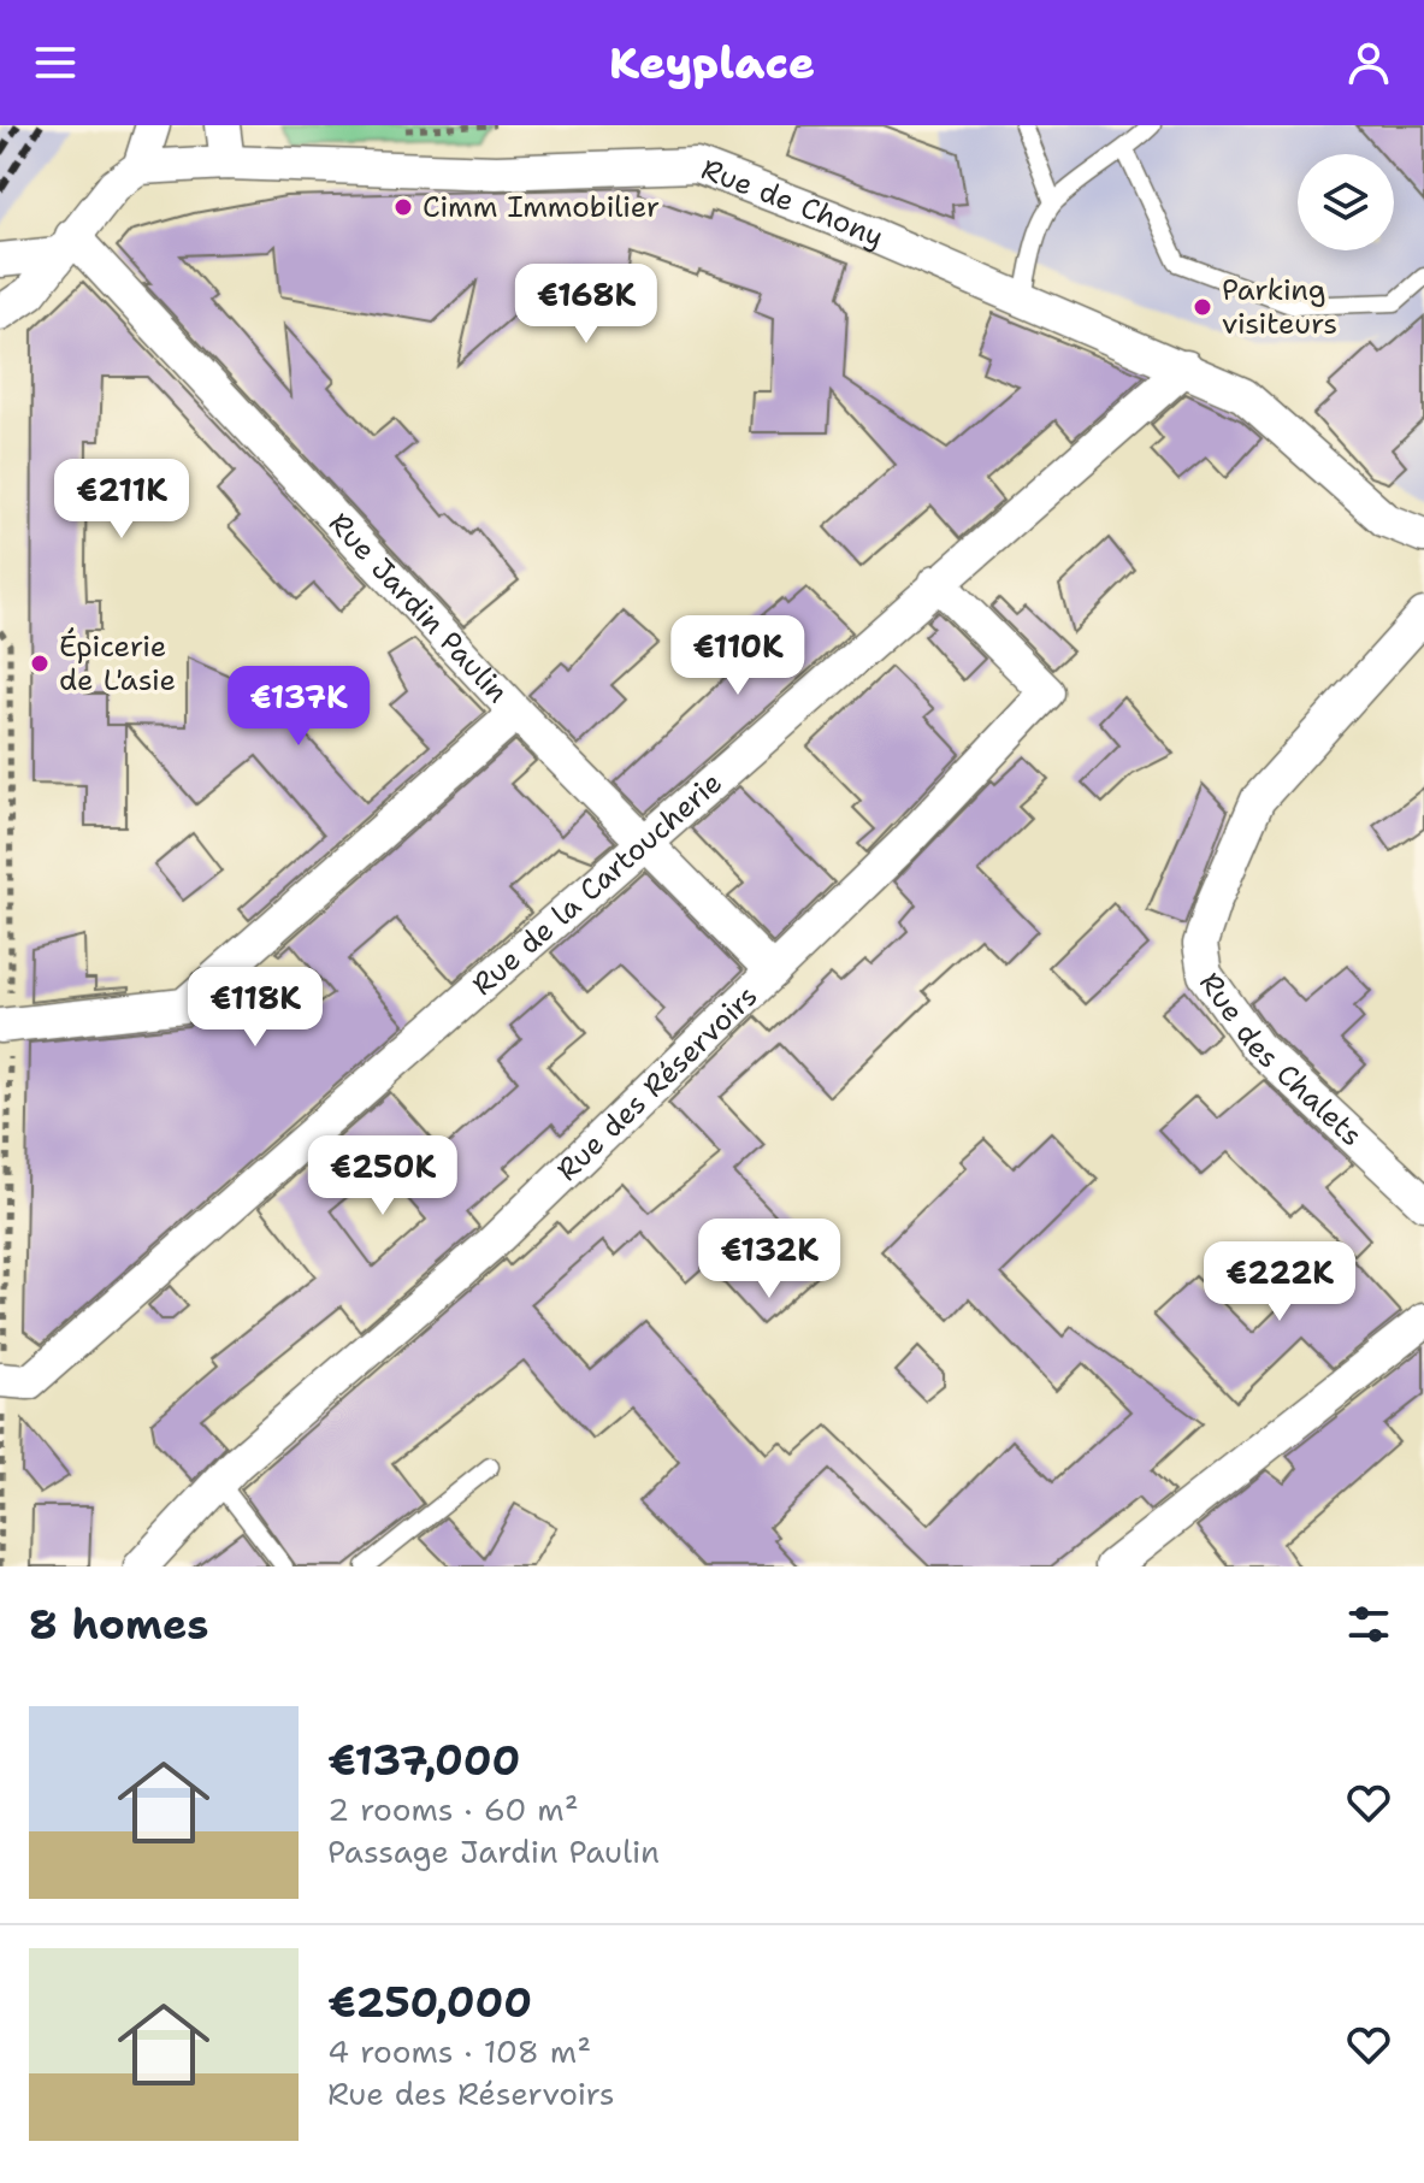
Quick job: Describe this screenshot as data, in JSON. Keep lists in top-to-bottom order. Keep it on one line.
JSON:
{"streets":{"street":["Rue de Chony","Rue Jardin Paulin","Rue de la Cartoucherie","Rue des Chalets","Rue des Réservoirs"]},"crossings":[["Rue de Chony","Rue de la Cartoucherie"],["Rue Jardin Paulin","Rue de la Cartoucherie"],["Rue Jardin Paulin","Rue des Réservoirs"],["Rue de la Cartoucherie","Rue des Réservoirs"]],"places":["Cimm Immobilier","Parking visiteurs","Épicerie de L'asie"],"page":{"header":"Keyplace","price":["€168K","€211K","€110K","€137K","€118K","€250K","€132K","€222K"],"heading":"8 homes","list":[{"name":"€137,000","note":"2 rooms · 60 m² · Passage Jardin Paulin"},{"name":"€250,000","note":"4 rooms · 108 m² · Rue des Réservoirs"}]}}
